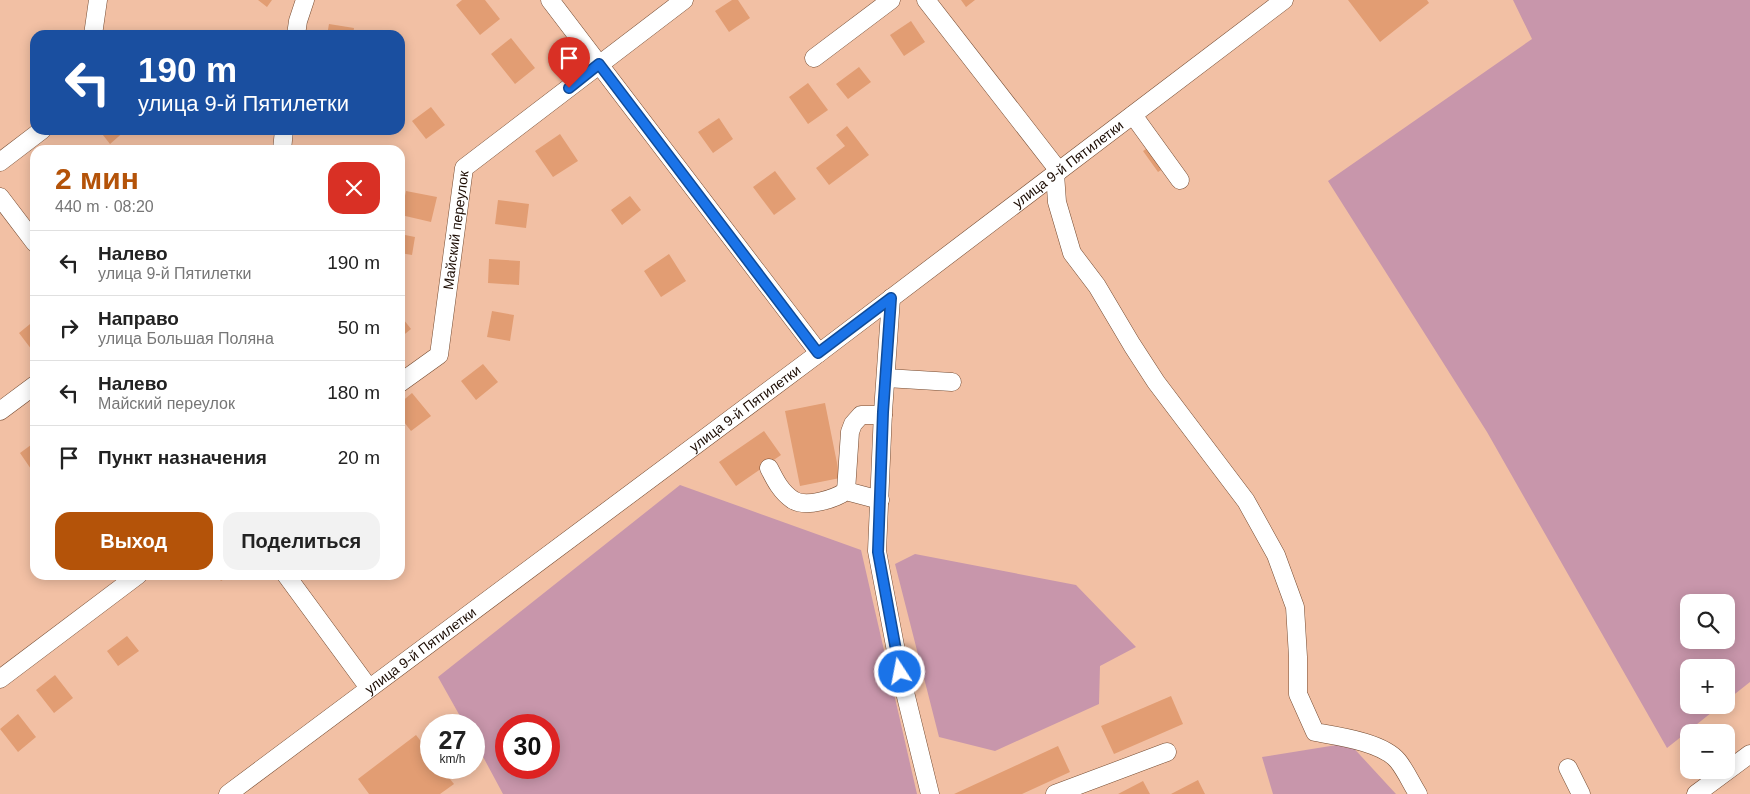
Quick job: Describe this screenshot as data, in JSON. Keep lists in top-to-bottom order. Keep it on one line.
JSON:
{"streets":{"street":["улица 9-й Пятилетки","Майский переулок"]},"page":{"turn":["190 m","улица 9-й Пятилетки"],"heading":["2 мин","440 m · 08:20"],"list":[{"name":"Налево","note":"улица 9-й Пятилетки","value":"190 m"},{"name":"Направо","note":"улица Большая Поляна","value":"50 m"},{"name":"Налево","note":"Майский переулок","value":"180 m"},{"name":"Пункт назначения","value":"20 m"}],"buttons":["Выход","Поделиться"],"map_buttons":["+","−"],"speed":"27 km/h","limit":"30"}}
